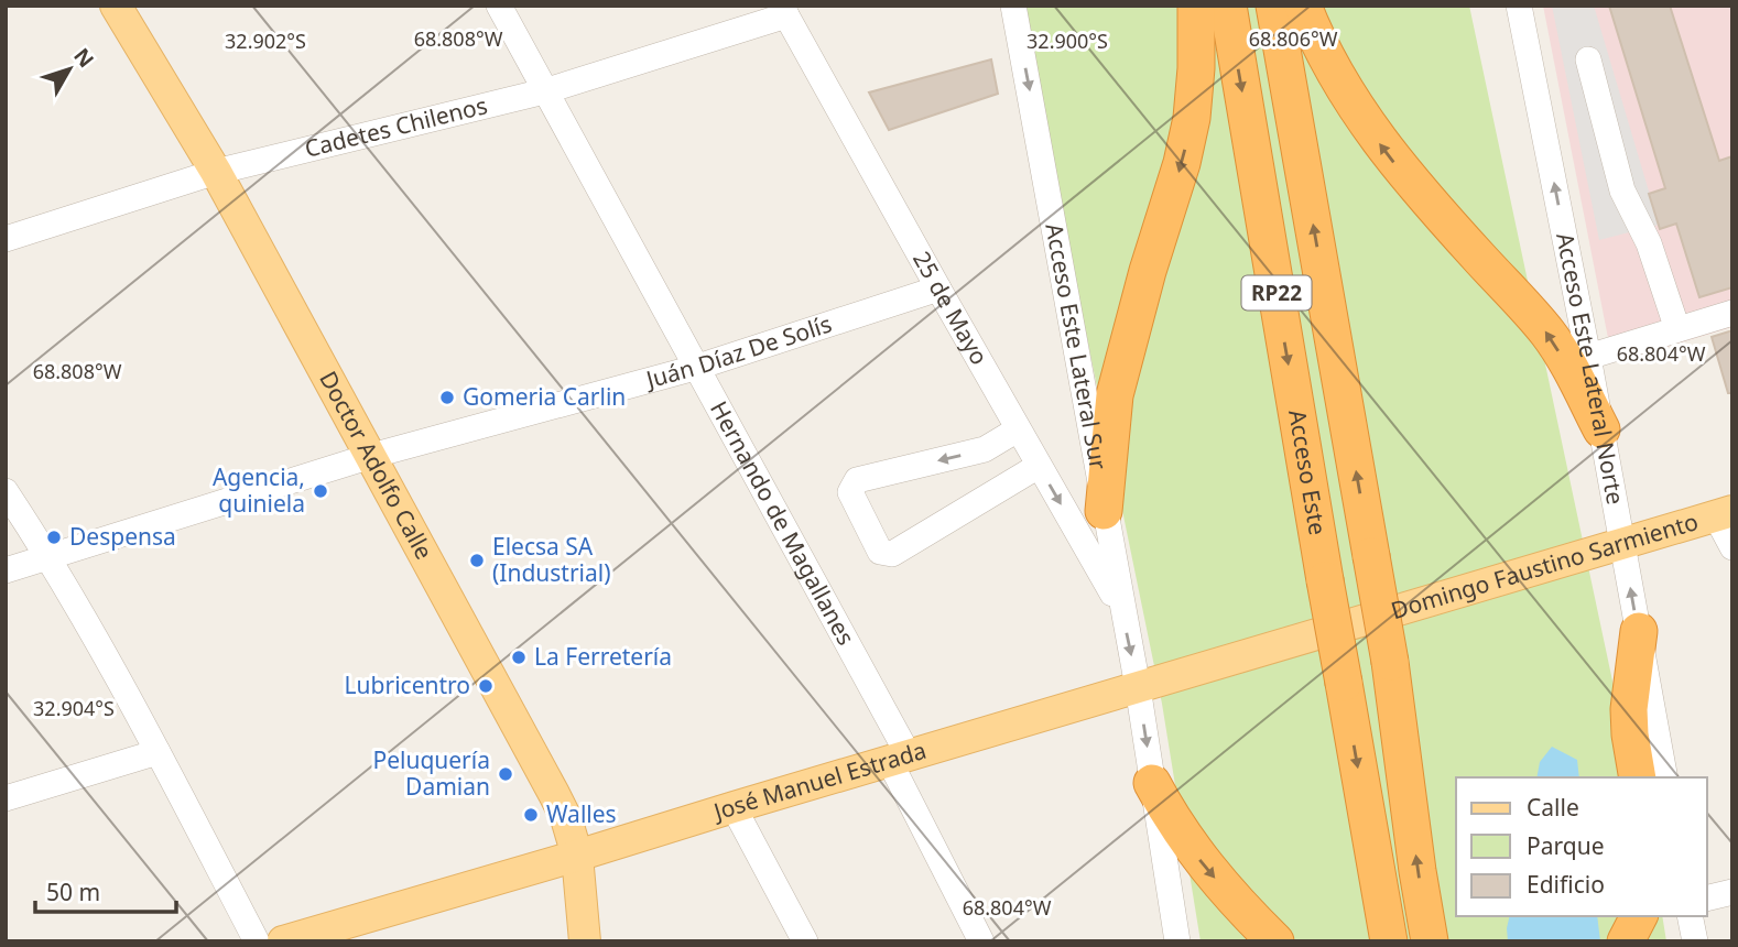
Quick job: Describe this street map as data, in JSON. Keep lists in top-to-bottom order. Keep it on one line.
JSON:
{"streets":{"highway":["RP22","Acceso Este"],"main road":["Doctor Adolfo Calle","Domingo Faustino Sarmiento","José Manuel Estrada"],"street":["Cadetes Chilenos","25 de Mayo","Acceso Este Lateral Sur","Juán Díaz De Solís","Acceso Este Lateral Norte","Hernando de Magallanes"]},"crossings":[["Cadetes Chilenos","25 de Mayo"],["Cadetes Chilenos","Doctor Adolfo Calle"],["Cadetes Chilenos","Hernando de Magallanes"],["25 de Mayo","Acceso Este Lateral Sur"],["25 de Mayo","Juán Díaz De Solís"],["Acceso Este Lateral Sur","José Manuel Estrada"],["Juán Díaz De Solís","Doctor Adolfo Calle"],["Juán Díaz De Solís","Hernando de Magallanes"],["Acceso Este Lateral Norte","Domingo Faustino Sarmiento"],["Doctor Adolfo Calle","José Manuel Estrada"],["Hernando de Magallanes","José Manuel Estrada"],["Domingo Faustino Sarmiento","José Manuel Estrada"]],"one_way":["Acceso Este Lateral Sur"],"places":["Gomeria Carlin","Agencia, quiniela","Despensa","Elecsa SA (Industrial)","La Ferretería","Lubricentro","Peluquería Damian","Walles"],"legend":["Calle","Parque","Edificio"],"scale_bar":"50 m","north":"top right","coordinates":["68.808°W","68.806°W","32.902°S","32.900°S","68.804°W","32.904°S"]}
